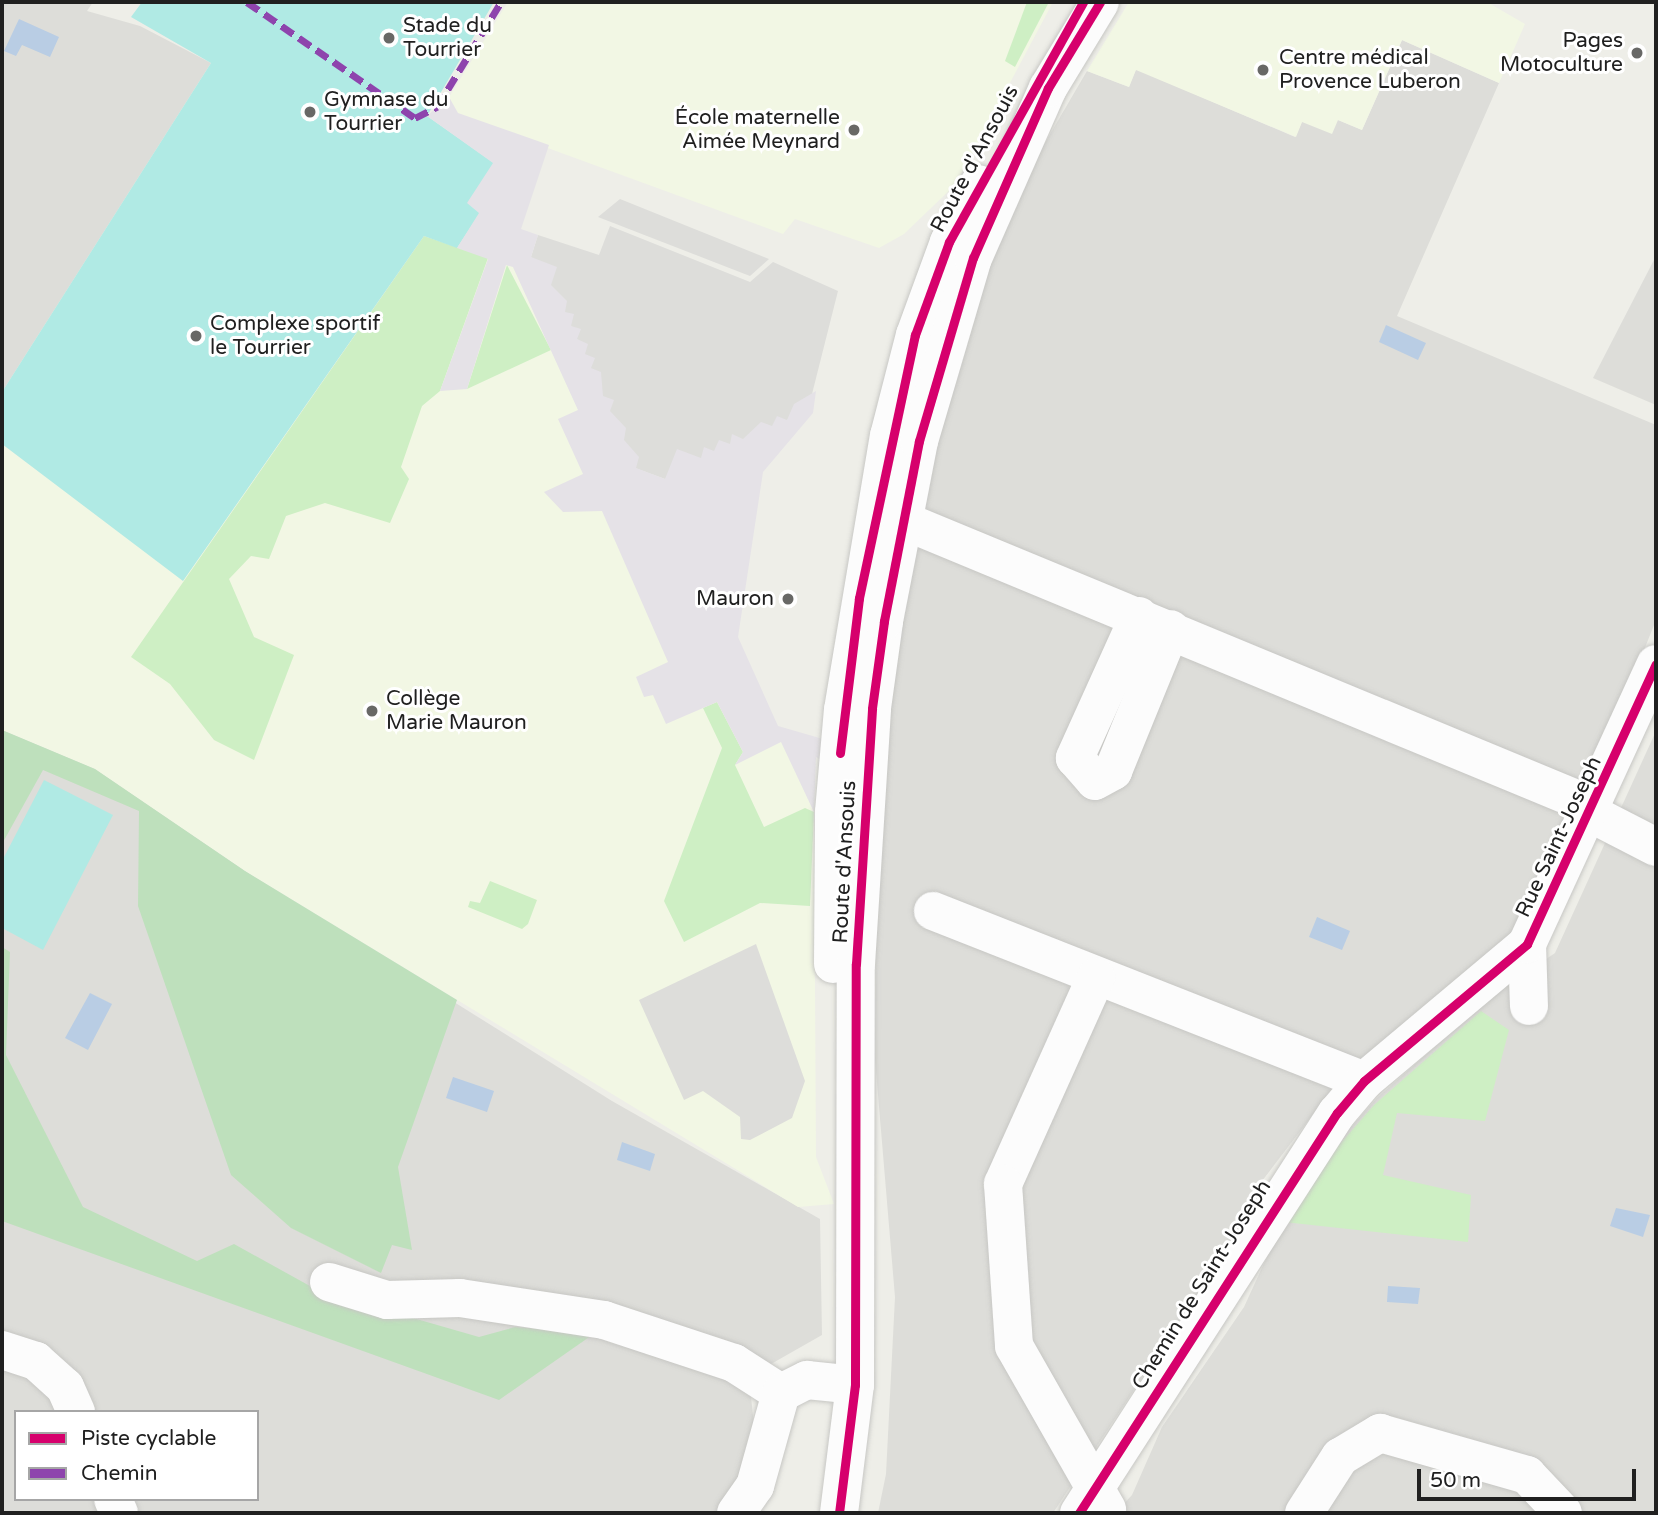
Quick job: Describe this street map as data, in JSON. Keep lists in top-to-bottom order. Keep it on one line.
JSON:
{"streets":{"street":["Route d'Ansouis","Rue Saint-Joseph","Chemin de Saint-Joseph"]},"crossings":[["Rue Saint-Joseph","Chemin de Saint-Joseph"]],"places":["Stade du Tourrier","Pages Motoculture","Centre médical Provence Luberon","Gymnase du Tourrier","École maternelle Aimée Meynard","Complexe sportif le Tourrier","Mauron","Collège Marie Mauron"],"legend":["Piste cyclable","Chemin"],"scale_bar":"50 m"}
